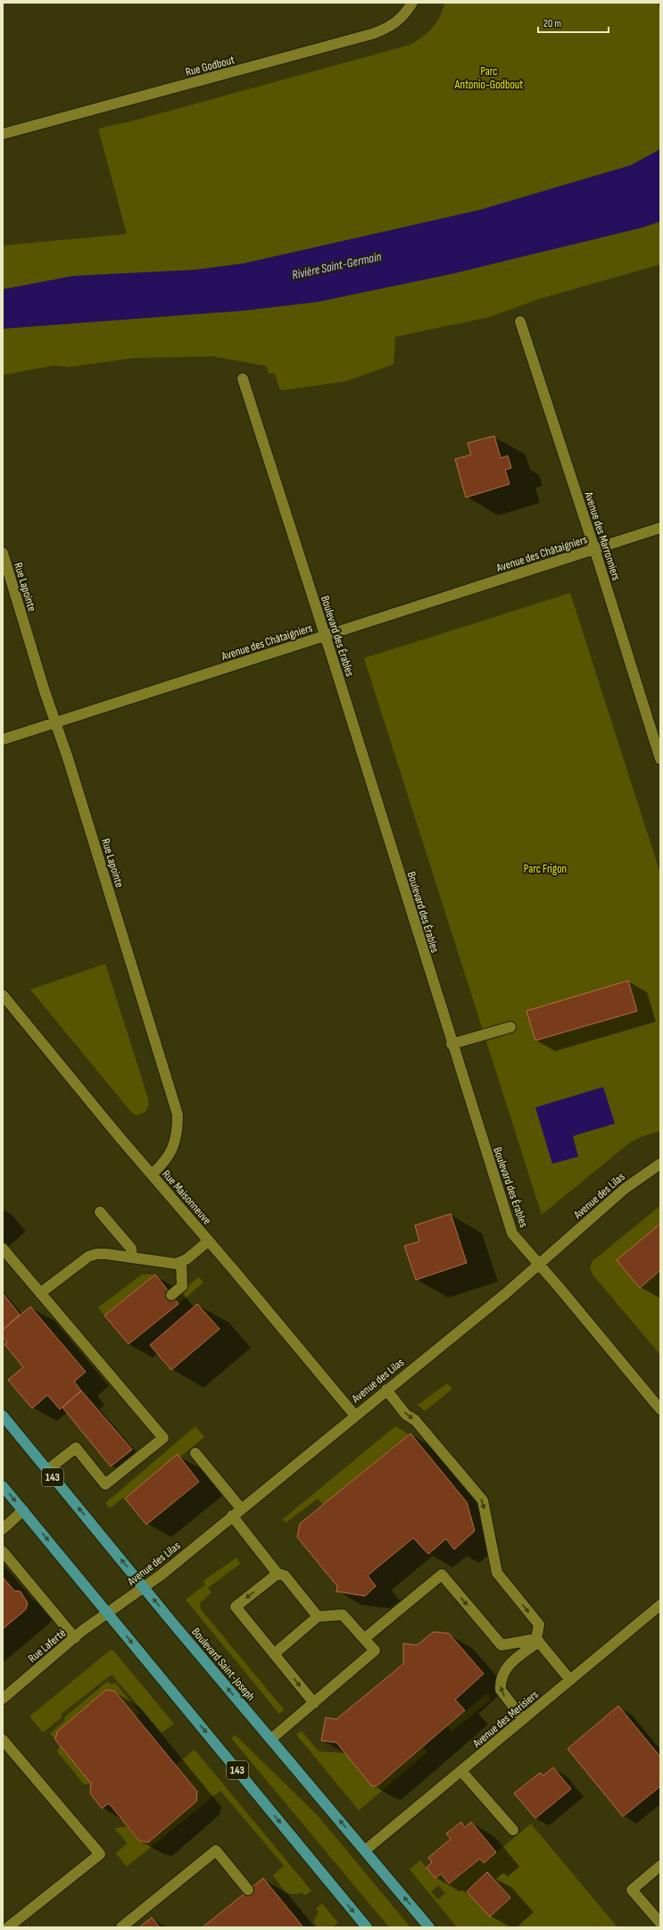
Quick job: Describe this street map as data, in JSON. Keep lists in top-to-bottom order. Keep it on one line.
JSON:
{"streets":{"main road":["143","Boulevard Saint-Joseph"],"street":["Rue Godbout","Avenue des Marronniers","Avenue des Châtaigniers","Rue Lapointe","Boulevard des Érables","Avenue des Lilas","Rue Maisonneuve","Rue Laferté","Avenue des Merisiers"]},"crossings":[["Avenue des Marronniers","Avenue des Châtaigniers"],["Avenue des Châtaigniers","Rue Lapointe"],["Avenue des Châtaigniers","Boulevard des Érables"],["Rue Lapointe","Rue Maisonneuve"],["Boulevard des Érables","Avenue des Lilas"],["Avenue des Lilas","Rue Maisonneuve"],["Avenue des Lilas","143"],["Avenue des Lilas","Rue Laferté"],["Avenue des Lilas","Boulevard Saint-Joseph"],["143","Rue Laferté"],["Boulevard Saint-Joseph","Avenue des Merisiers"]],"water":["Rivière Saint-Germain"],"parks":["Parc Antonio-Godbout","Parc Frigon"],"scale_bar":"20 m"}
